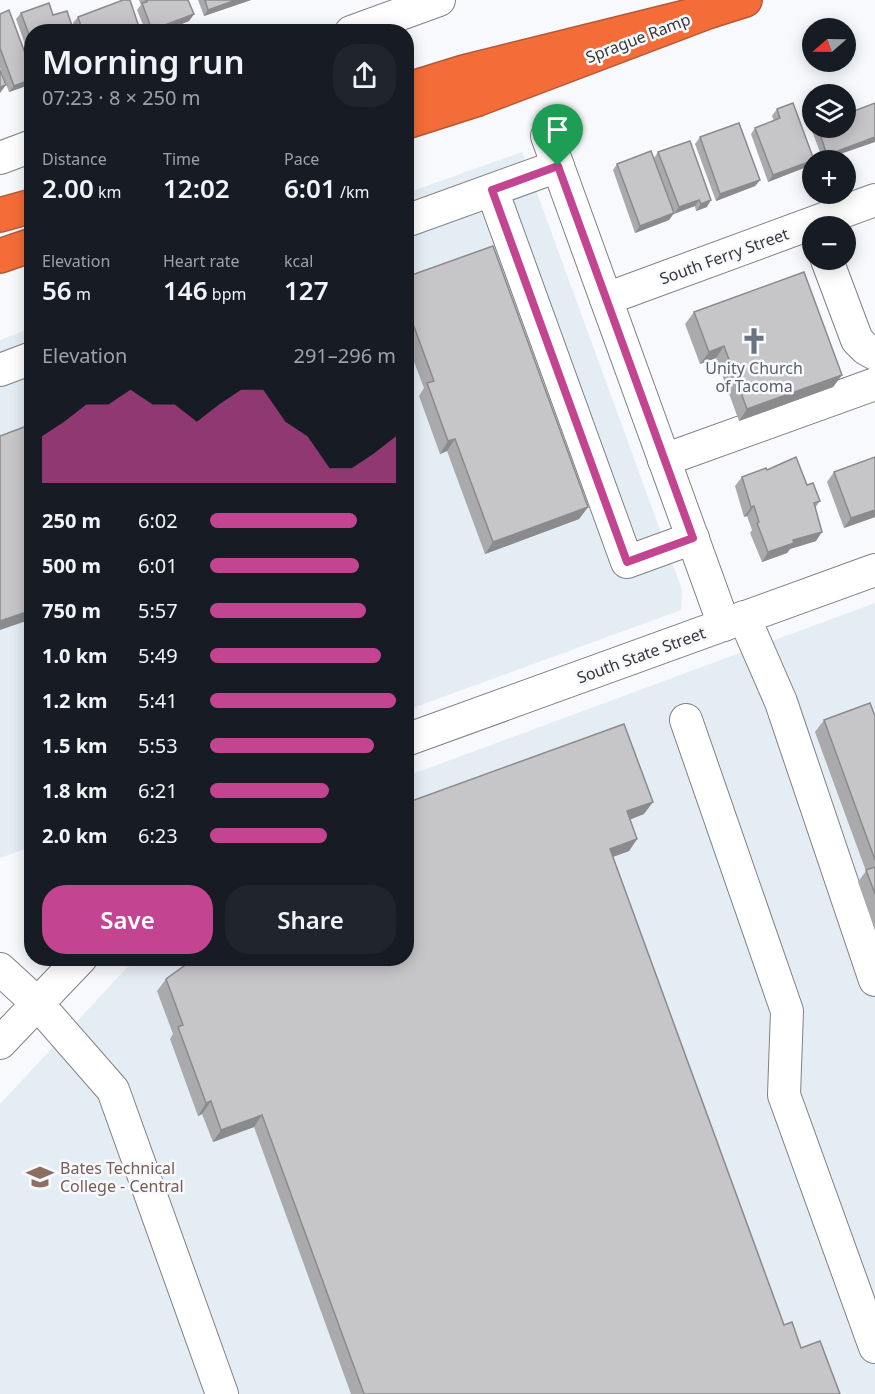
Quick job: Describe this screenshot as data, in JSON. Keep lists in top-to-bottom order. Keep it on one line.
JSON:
{"streets":{"highway":["Sprague Ramp"],"street":["South Ferry Street","South State Street"]},"places":{"church":["Unity Church of Tacoma"],"school or university":["Bates Technical College - Central"]},"north":"left","page":{"map_buttons":["+","−"],"heading":["Morning run","07:23 · 8 × 250 m"],"stats":[["Distance","2.00 km"],["Time","12:02"],["Pace","6:01 /km"],["Elevation","56 m"],["Heart rate","146 bpm"],["kcal","127"]],"chart":["Elevation","291–296 m"],"list":[{"name":"250 m","note":"6:02"},{"name":"500 m","note":"6:01"},{"name":"750 m","note":"5:57"},{"name":"1.0 km","note":"5:49"},{"name":"1.2 km","note":"5:41"},{"name":"1.5 km","note":"5:53"},{"name":"1.8 km","note":"6:21"},{"name":"2.0 km","note":"6:23"}],"buttons":["Save","Share"]}}
